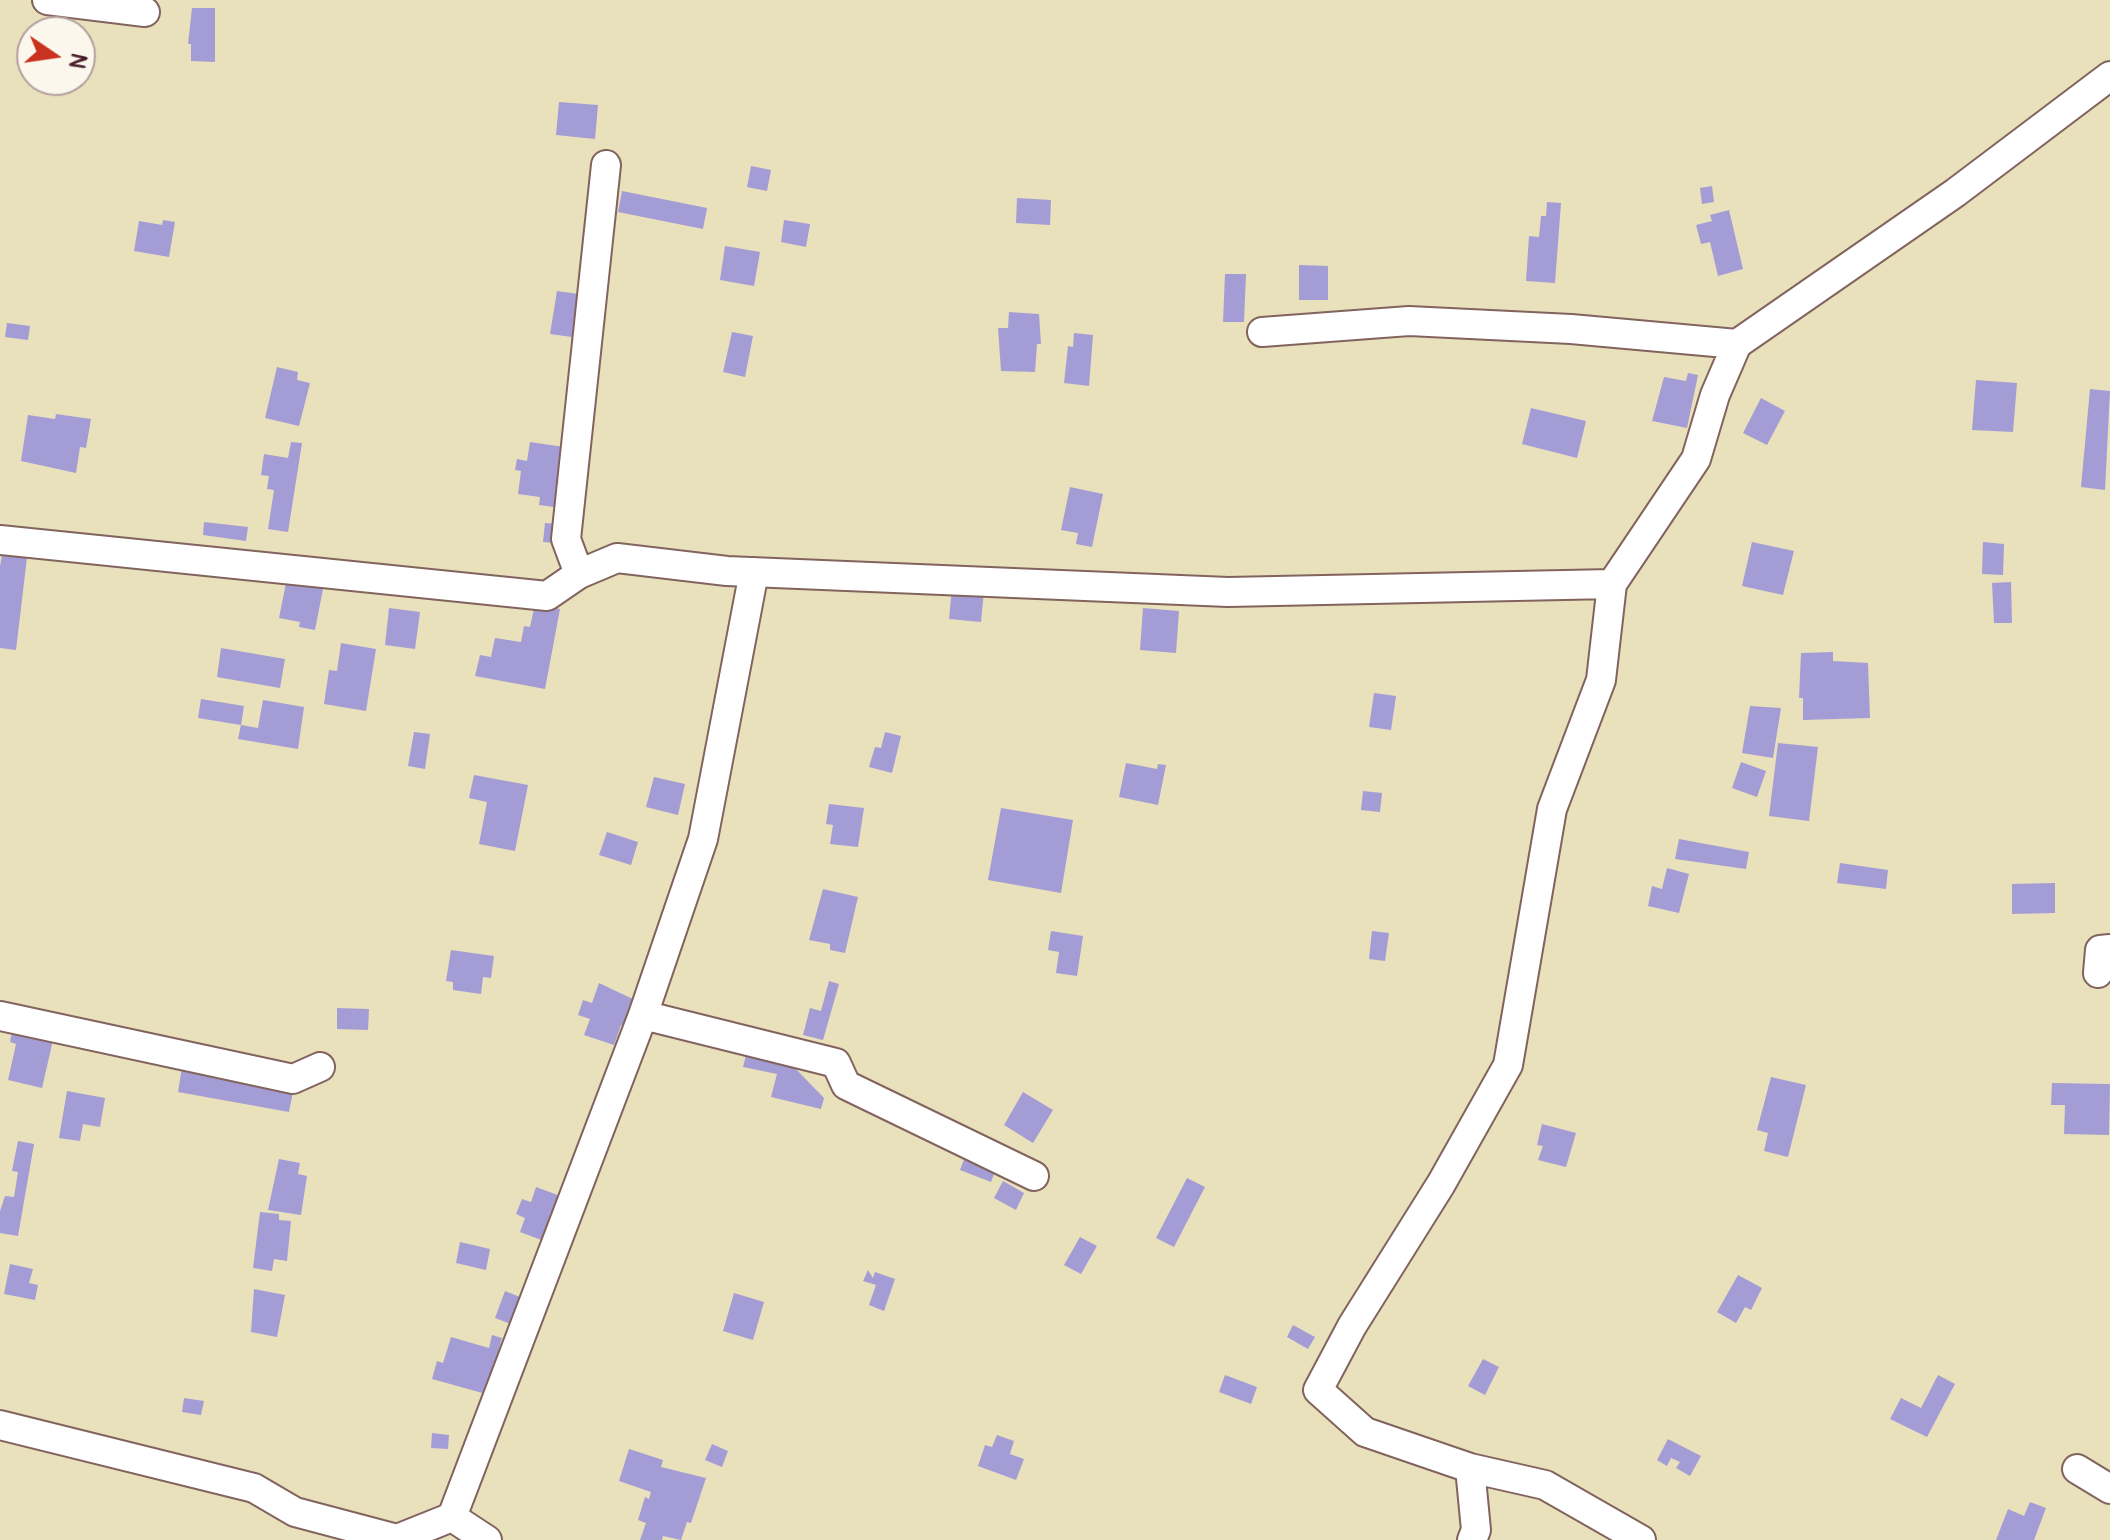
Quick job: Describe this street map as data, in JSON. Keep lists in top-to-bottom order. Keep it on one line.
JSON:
{"north":"right"}
